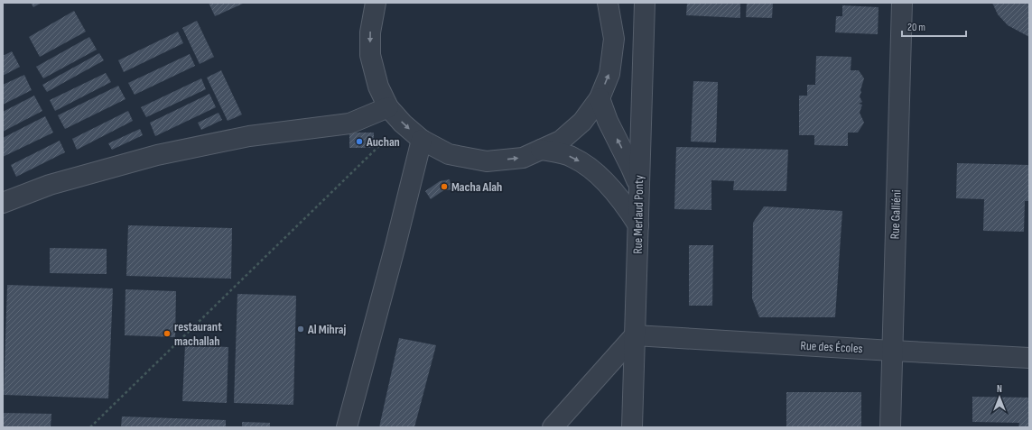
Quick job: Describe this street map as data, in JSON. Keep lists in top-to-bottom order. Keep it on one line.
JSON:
{"streets":{"street":["Rue Merlaud Ponty","Rue Galliéni","Rue des Écoles"]},"crossings":[["Rue Merlaud Ponty","Rue des Écoles"],["Rue Galliéni","Rue des Écoles"]],"places":["Auchan","Macha Alah","Al Mihraj","restaurant machallah"],"scale_bar":"20 m","north":"top"}
